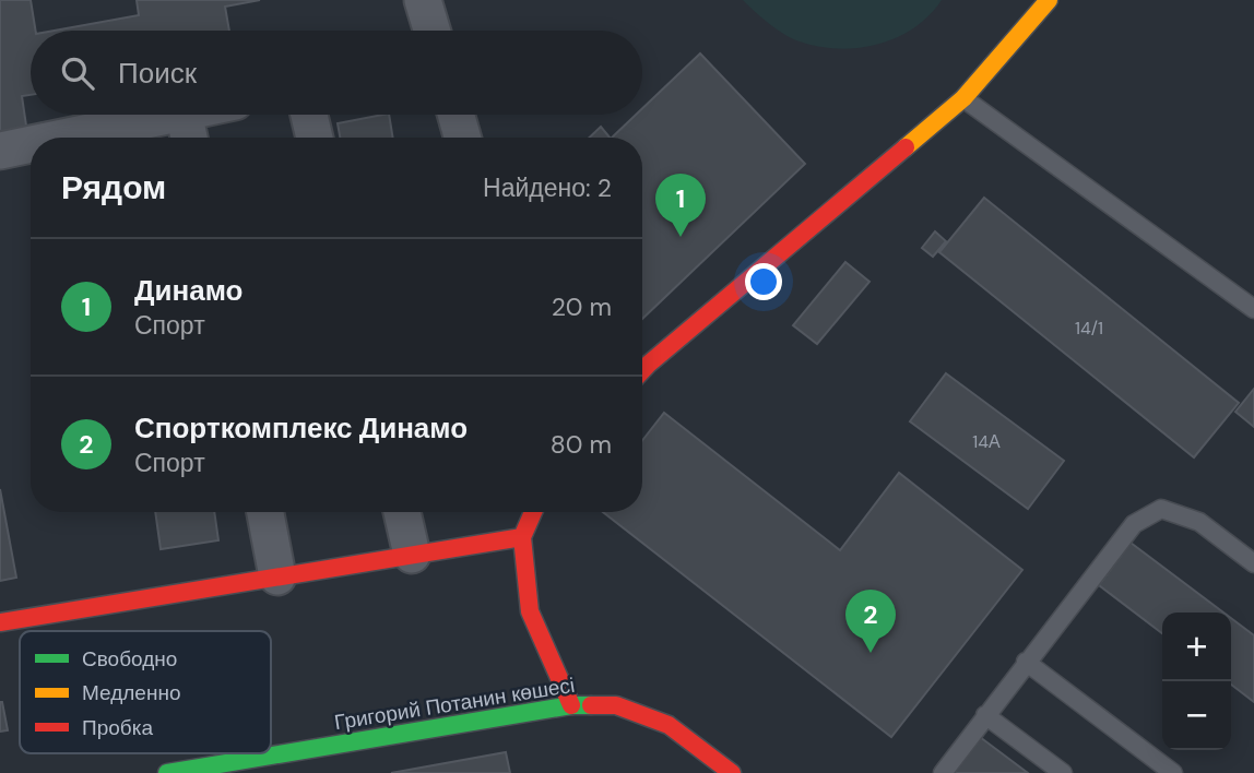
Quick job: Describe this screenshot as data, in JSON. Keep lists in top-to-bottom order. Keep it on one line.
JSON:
{"streets":{"street":["Григорий Потанин көшесі"]},"house_numbers":["14/1","14А"],"legend":["Свободно","Медленно","Пробка"],"page":{"search":"Поиск","heading":["Рядом","Найдено: 2"],"pins":["1","2"],"list":[{"mark":"1","name":"Динамо","note":"Спорт","value":"20 m"},{"mark":"2","name":"Спорткомплекс Динамо","note":"Спорт","value":"80 m"}],"map_buttons":["+","−"]}}
